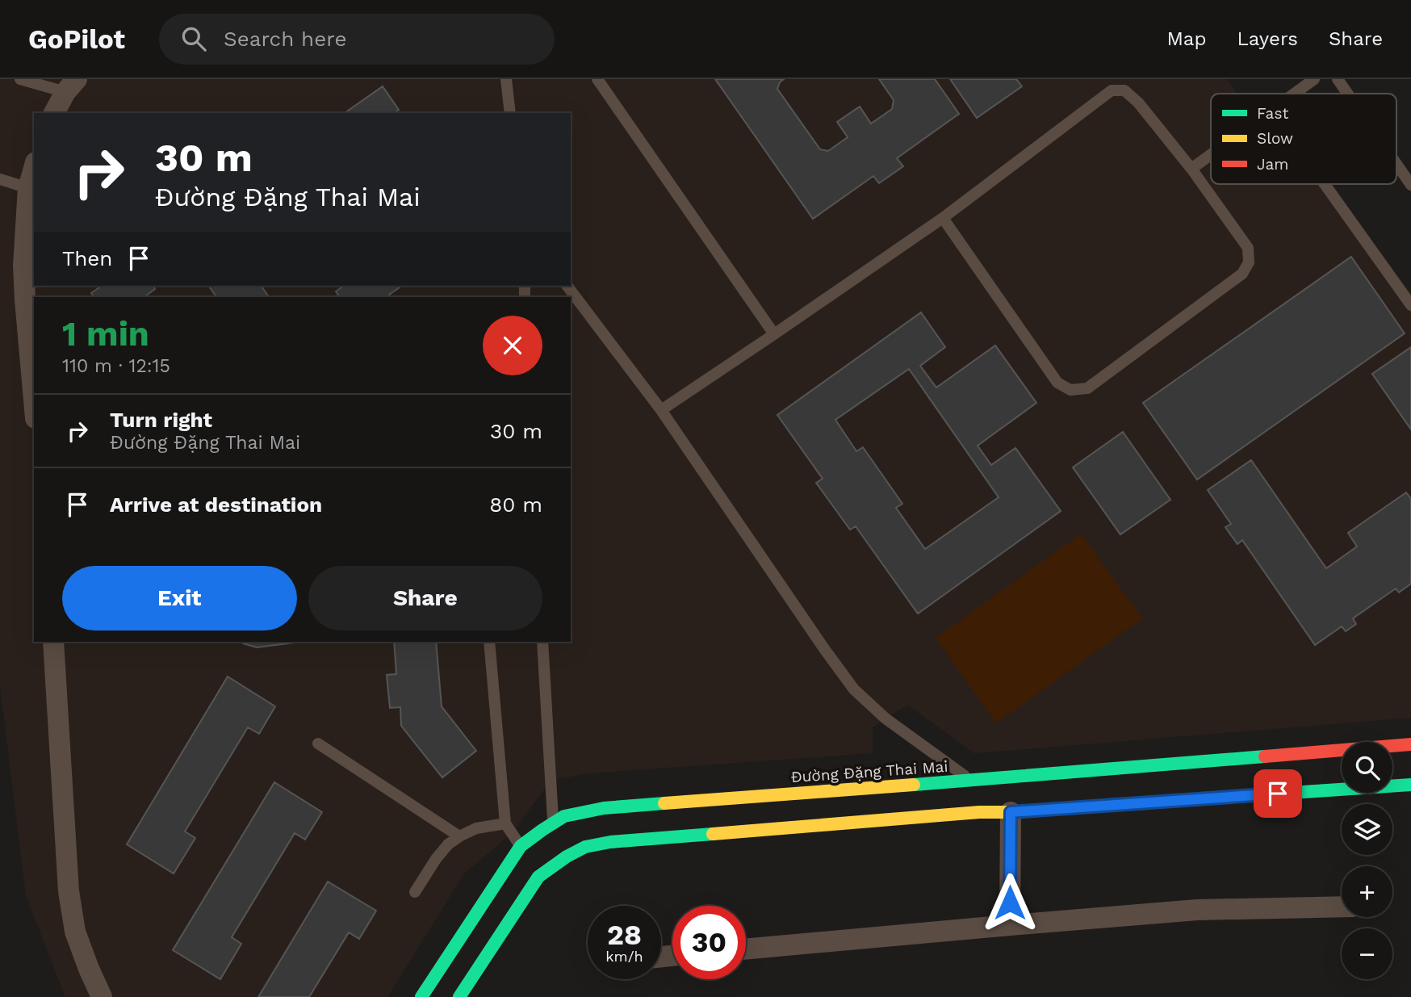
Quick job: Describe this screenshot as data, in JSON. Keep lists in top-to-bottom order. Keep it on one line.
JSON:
{"streets":{"street":["Đường Đặng Thai Mai"]},"legend":["Fast","Slow","Jam"],"page":{"header":"GoPilot","search":"Search here","nav":["Map","Layers","Share"],"turn":["30 m","Đường Đặng Thai Mai"],"then":"Then","heading":["1 min","110 m · 12:15"],"list":[{"name":"Turn right","note":"Đường Đặng Thai Mai","value":"30 m"},{"name":"Arrive at destination","value":"80 m"}],"buttons":["Exit","Share"],"map_buttons":["+","−"],"speed":"28 km/h","limit":"30"}}
